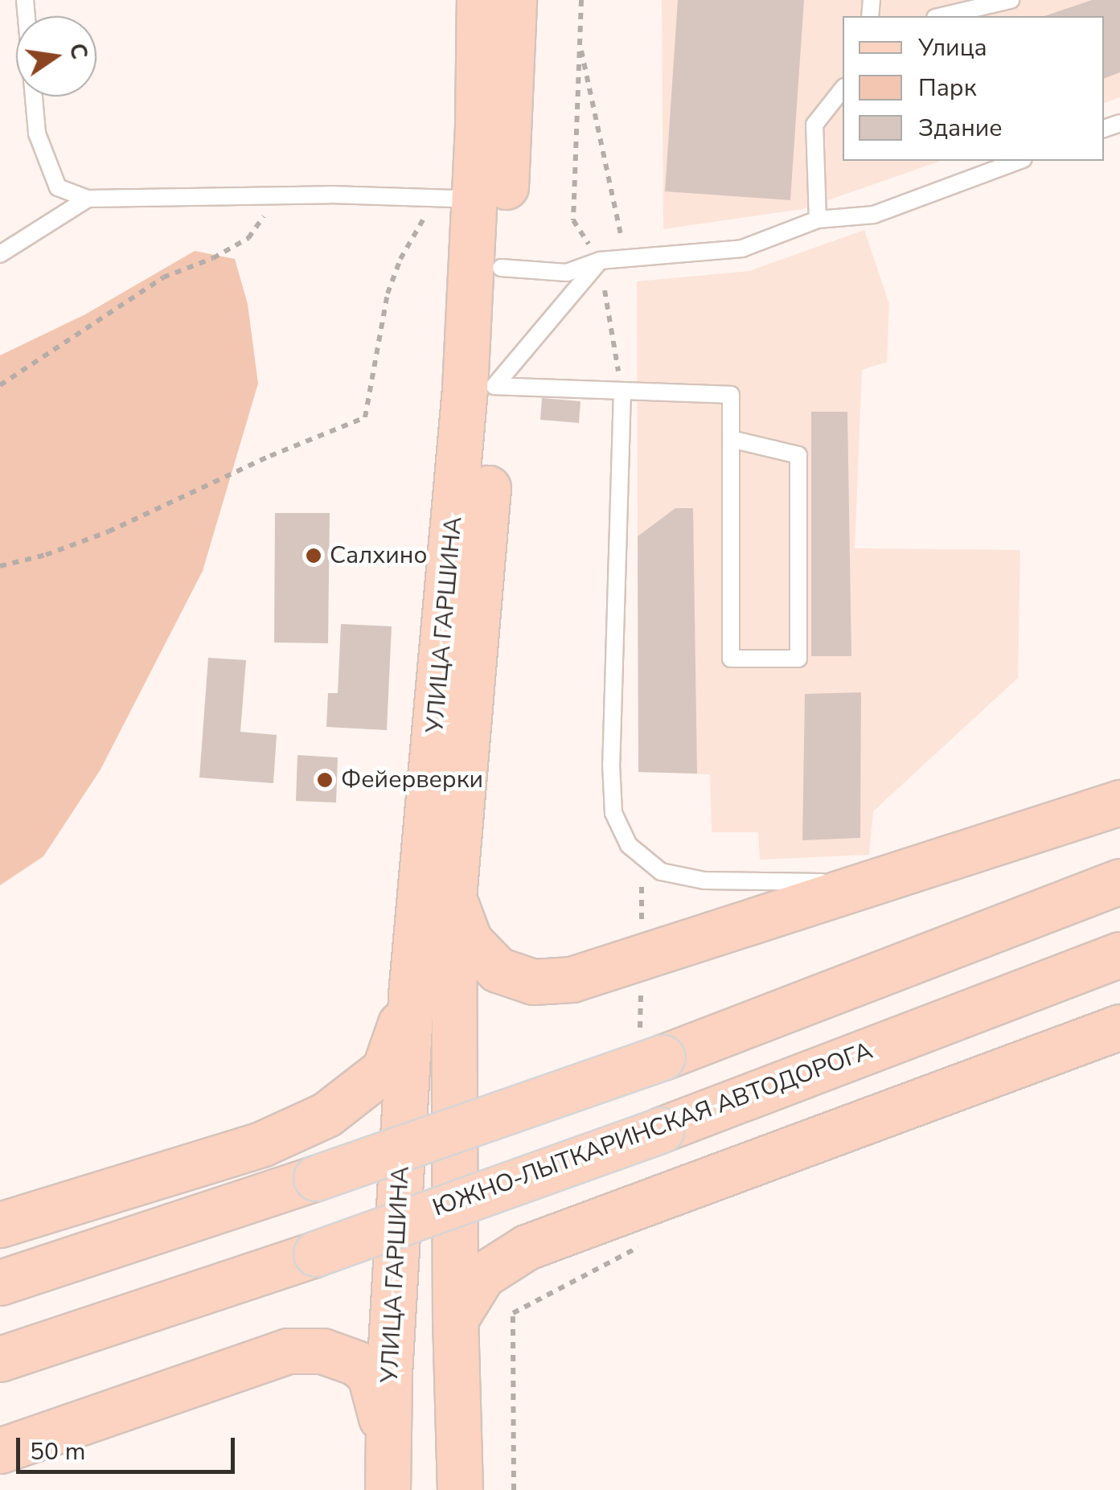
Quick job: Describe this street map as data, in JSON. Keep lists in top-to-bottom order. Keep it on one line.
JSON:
{"streets":{"main road":["УЛИЦА ГАРШИНА","ЮЖНО-ЛЫТКАРИНСКАЯ АВТОДОРОГА"]},"places":["Салхино","Фейерверки"],"legend":["Улица","Парк","Здание"],"scale_bar":"50 m","north":"right"}
